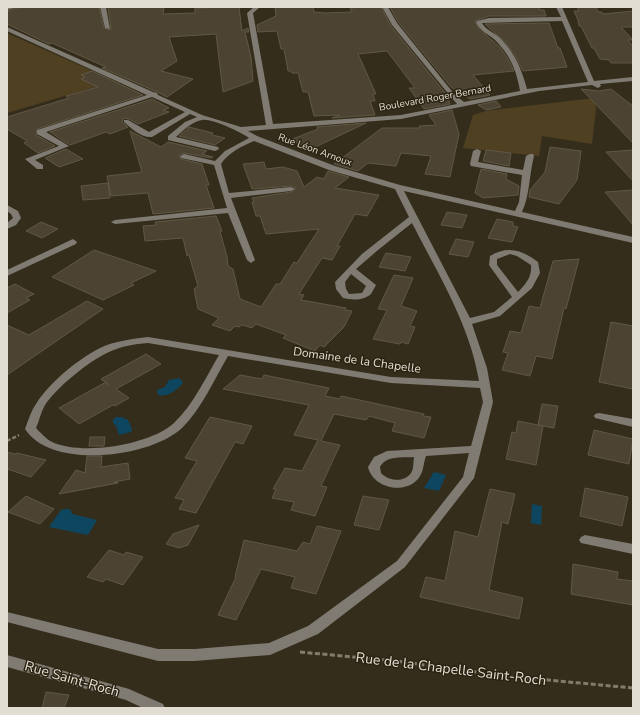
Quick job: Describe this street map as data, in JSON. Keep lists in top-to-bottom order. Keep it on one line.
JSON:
{"streets":{"street":["Boulevard Roger Bernard","Rue Léon Arnoux","Domaine de la Chapelle","Rue Saint-Roch"],"path":["Rue de la Chapelle Saint-Roch"]},"crossings":[["Boulevard Roger Bernard","Rue Léon Arnoux"]]}
